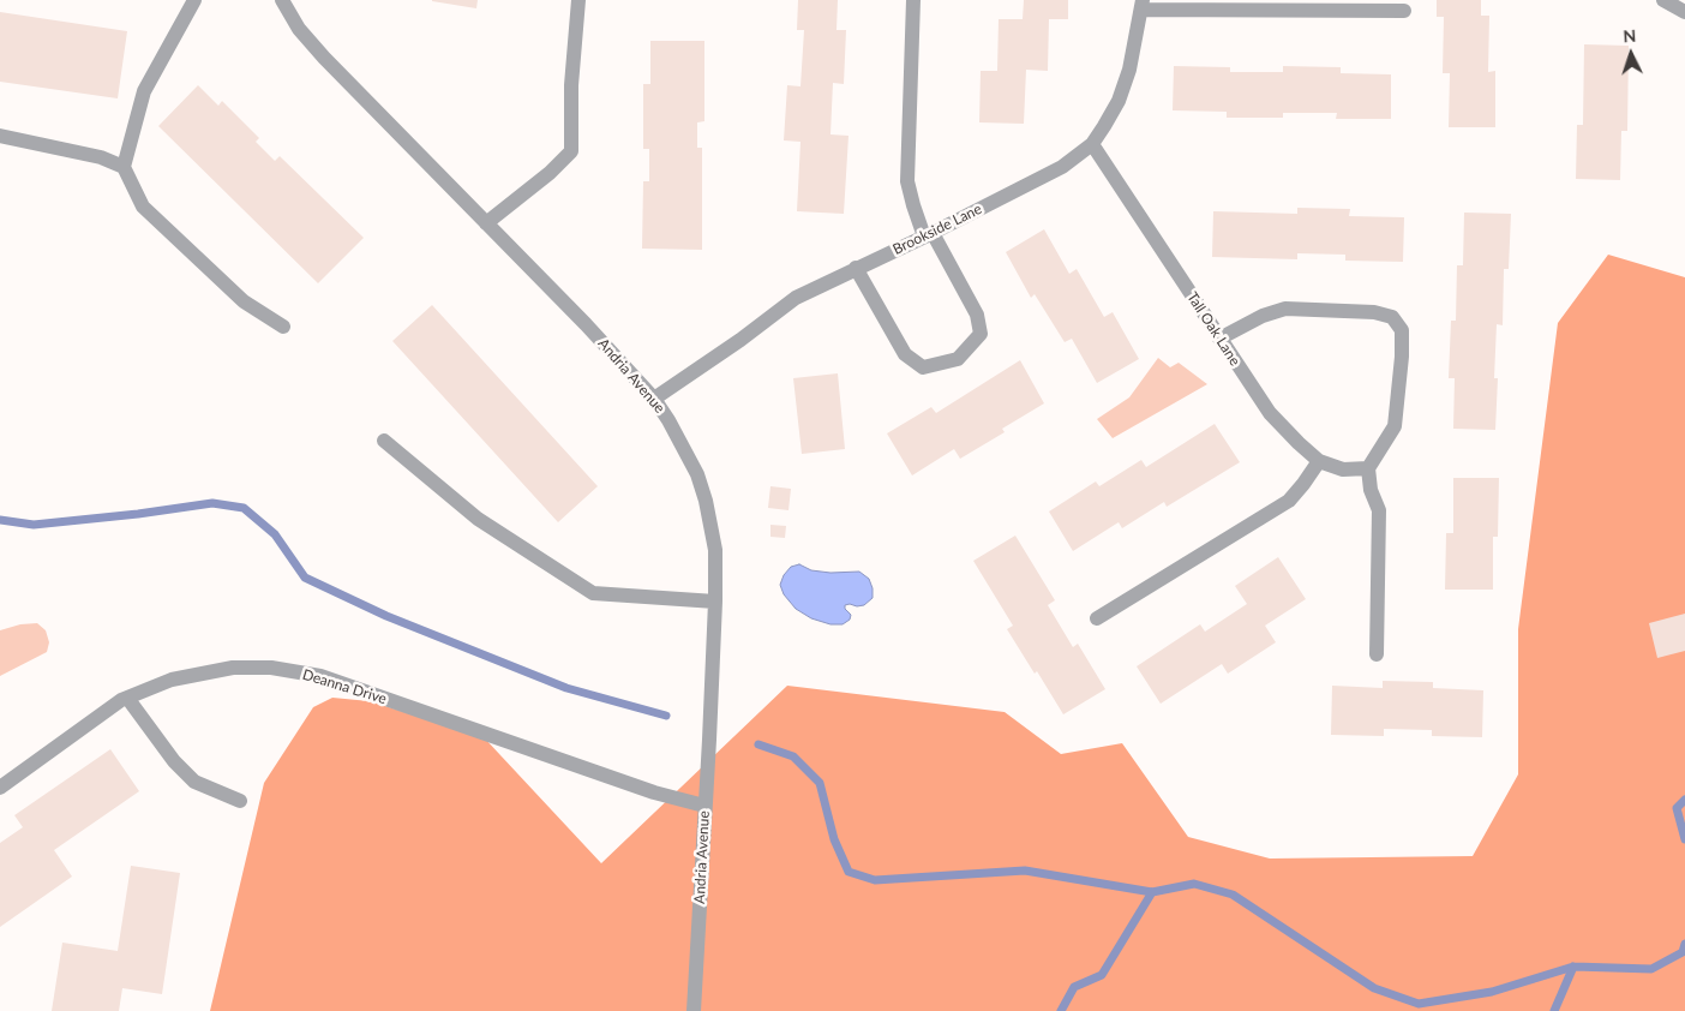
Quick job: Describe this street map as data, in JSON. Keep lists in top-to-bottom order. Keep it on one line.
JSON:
{"streets":{"street":["Brookside Lane","Tall Oak Lane","Andria Avenue","Deanna Drive"]},"crossings":[["Brookside Lane","Tall Oak Lane"],["Brookside Lane","Andria Avenue"],["Andria Avenue","Deanna Drive"]],"north":"top"}
